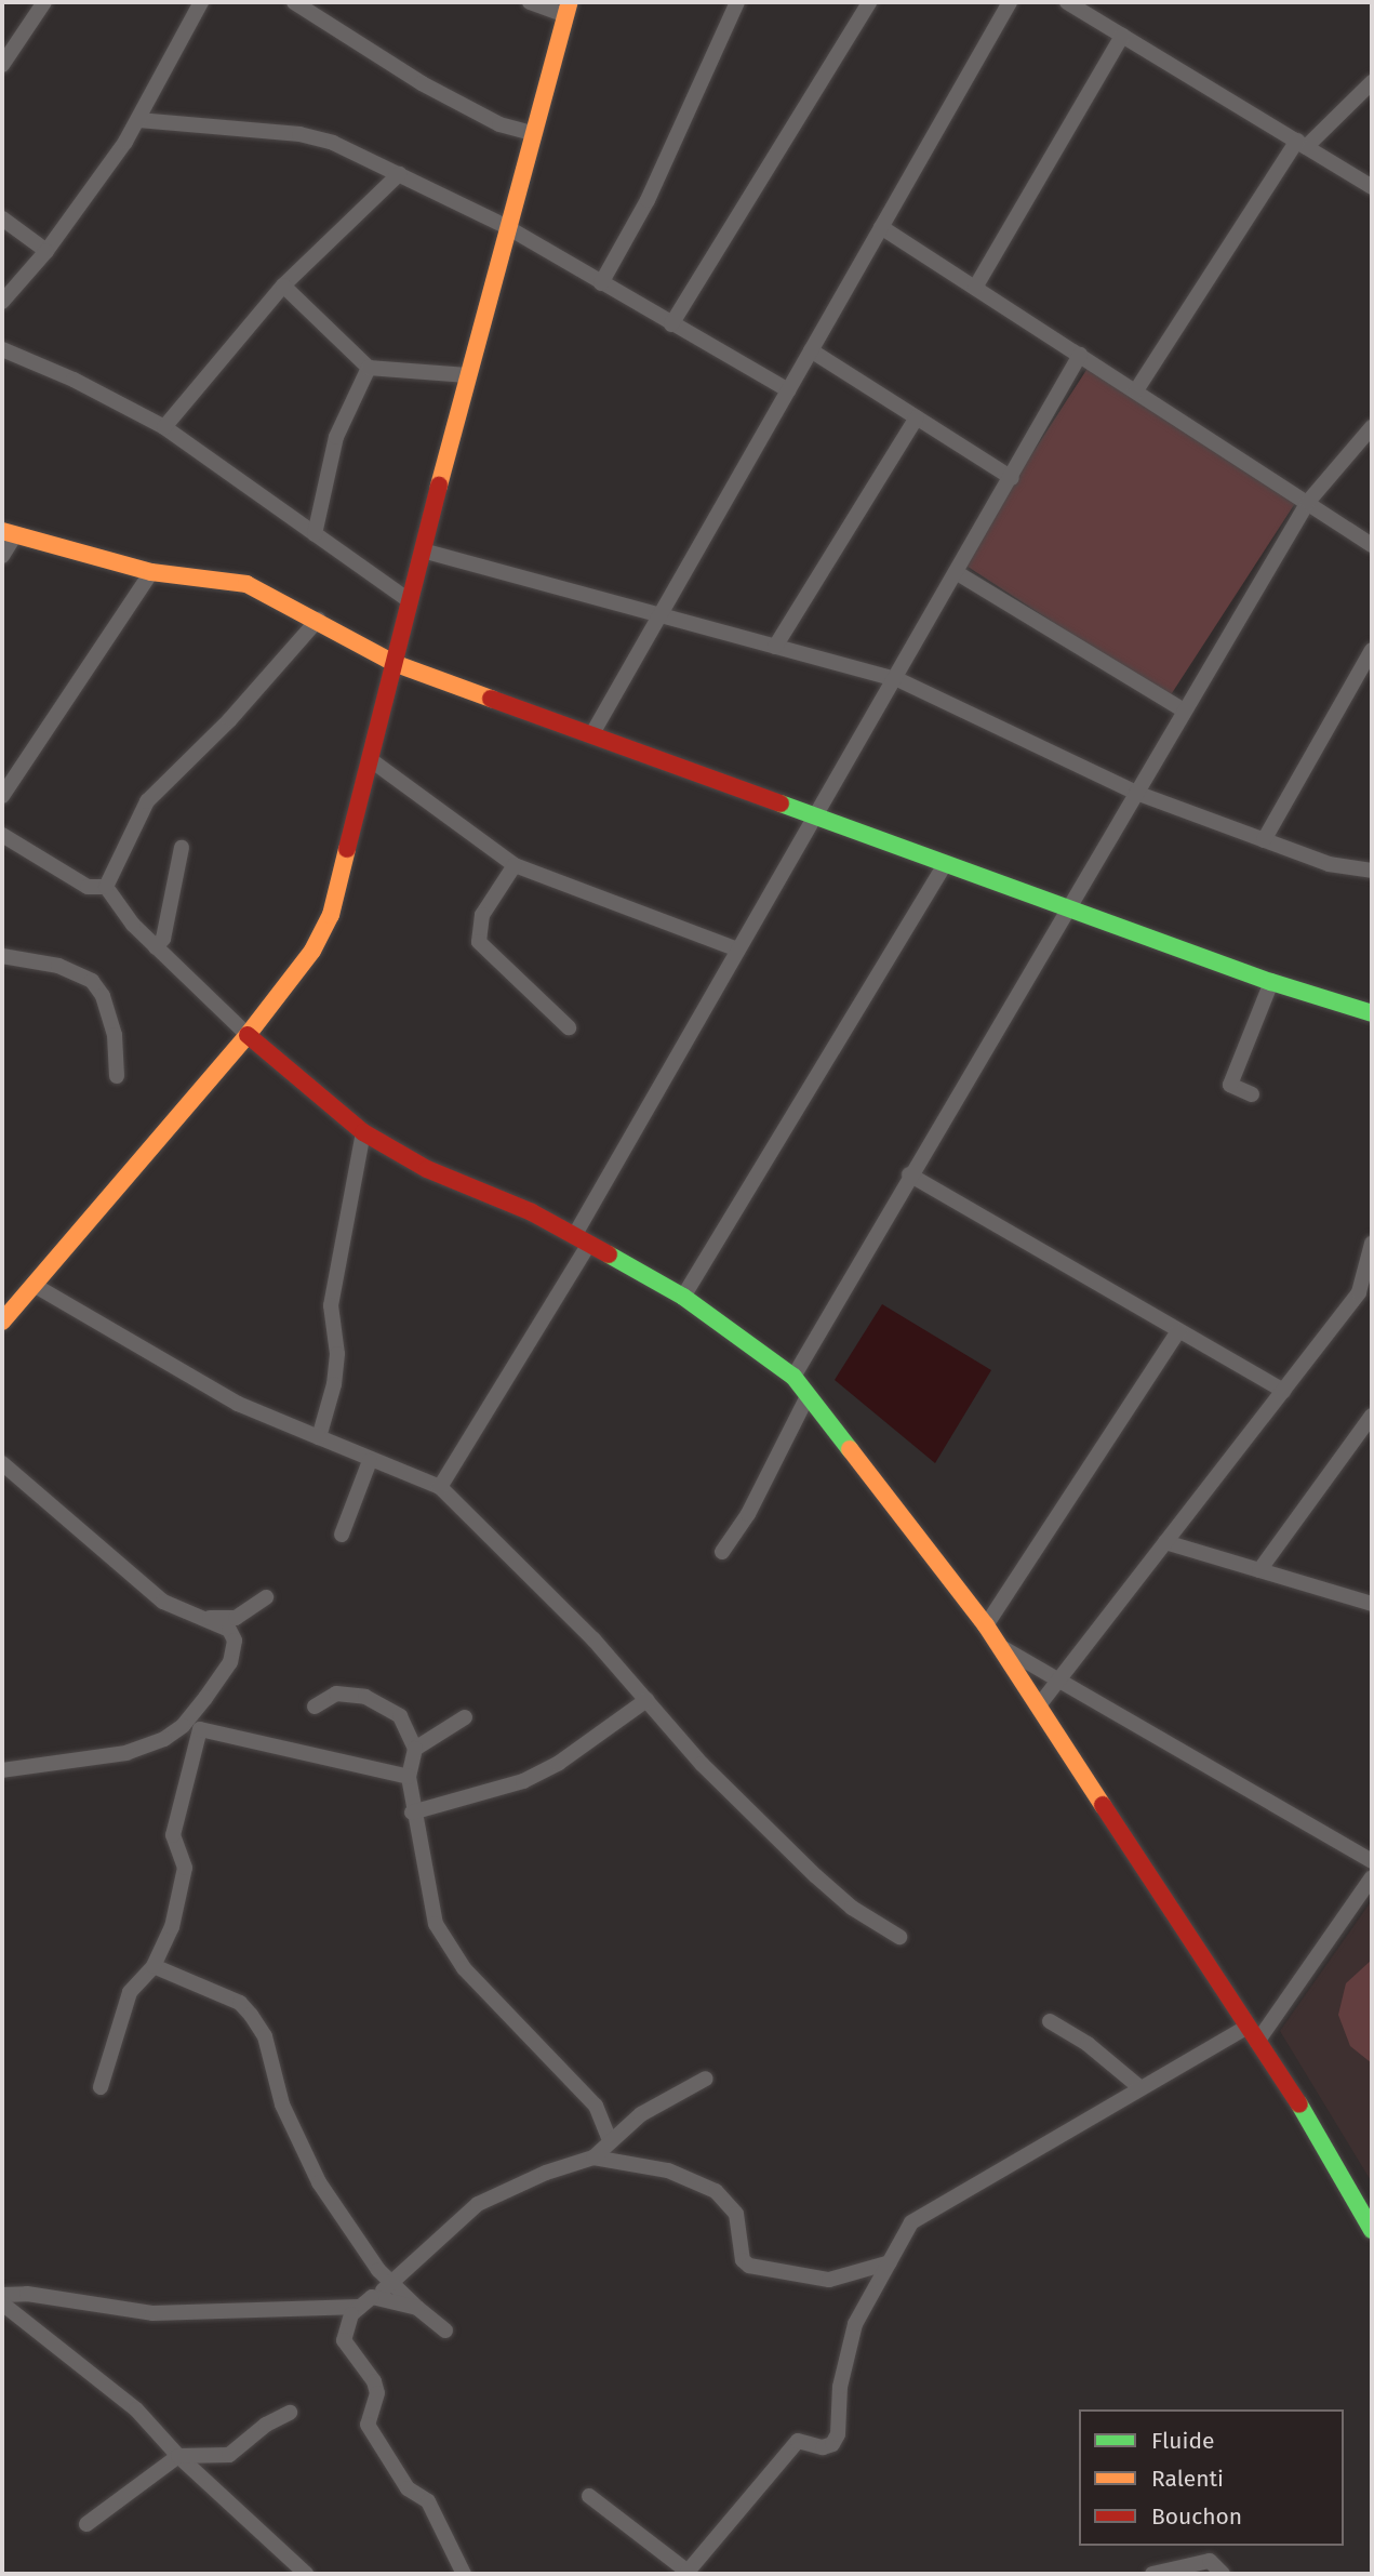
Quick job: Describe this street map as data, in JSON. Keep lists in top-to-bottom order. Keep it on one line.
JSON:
{"legend":["Fluide","Ralenti","Bouchon"]}
